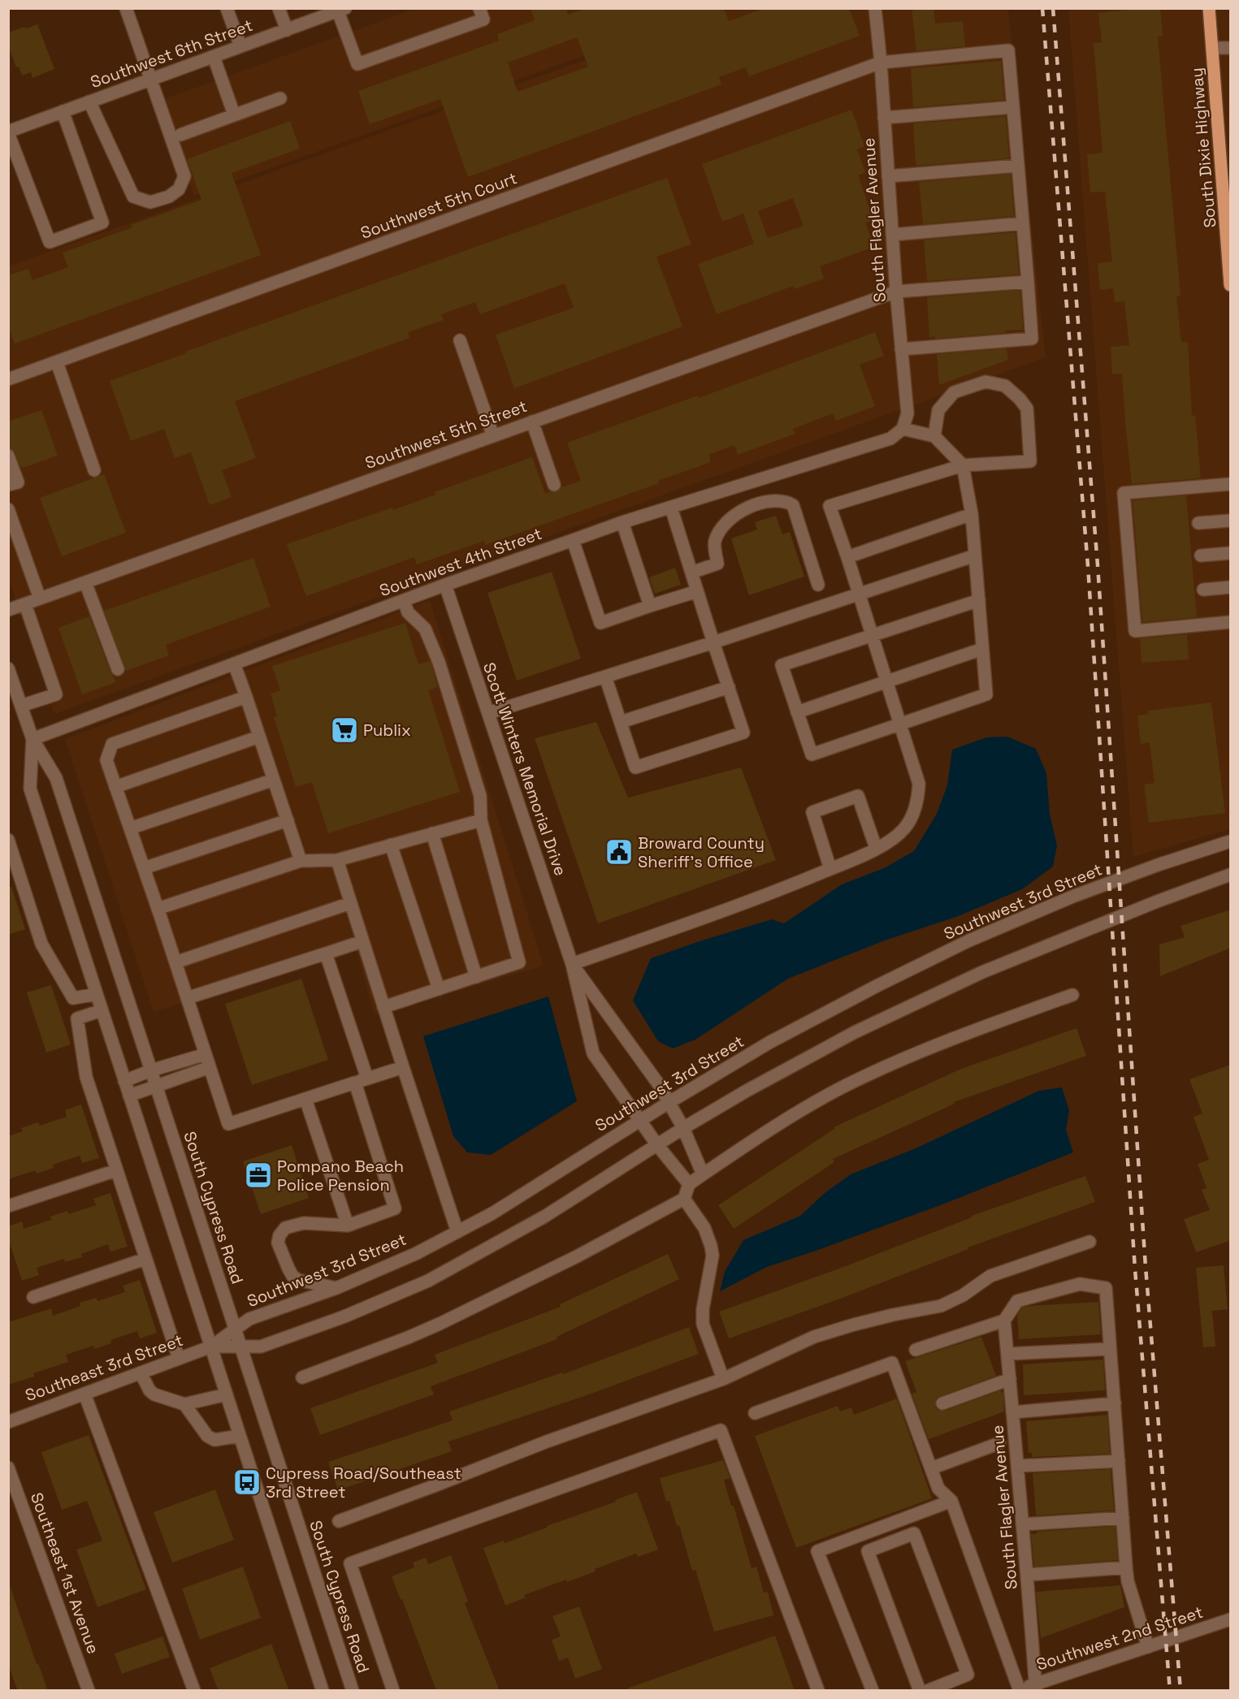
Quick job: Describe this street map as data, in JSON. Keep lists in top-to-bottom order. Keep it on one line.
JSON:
{"streets":{"main road":["South Dixie Highway"],"street":["Southwest 6th Street","Southwest 5th Court","South Flagler Avenue","Southwest 5th Street","Southwest 4th Street","Scott Winters Memorial Drive","Southwest 3rd Street","South Cypress Road","Southeast 3rd Street","Southeast 1st Avenue","Southwest 2nd Street"]},"crossings":[["Southwest 5th Court","South Flagler Avenue"],["South Flagler Avenue","Southwest 5th Street"],["South Flagler Avenue","Southwest 4th Street"],["South Flagler Avenue","Southwest 2nd Street"],["Southwest 4th Street","Scott Winters Memorial Drive"],["Southwest 4th Street","South Cypress Road"],["Scott Winters Memorial Drive","Southwest 3rd Street"],["Southwest 3rd Street","South Cypress Road"],["Southwest 3rd Street","Southeast 3rd Street"],["South Cypress Road","Southeast 3rd Street"]],"places":{"supermarket":["Publix"],"public building":["Broward County Sheriff's Office"],"office":["Pompano Beach Police Pension"],"bus stop":["Cypress Road/Southeast 3rd Street"]}}
